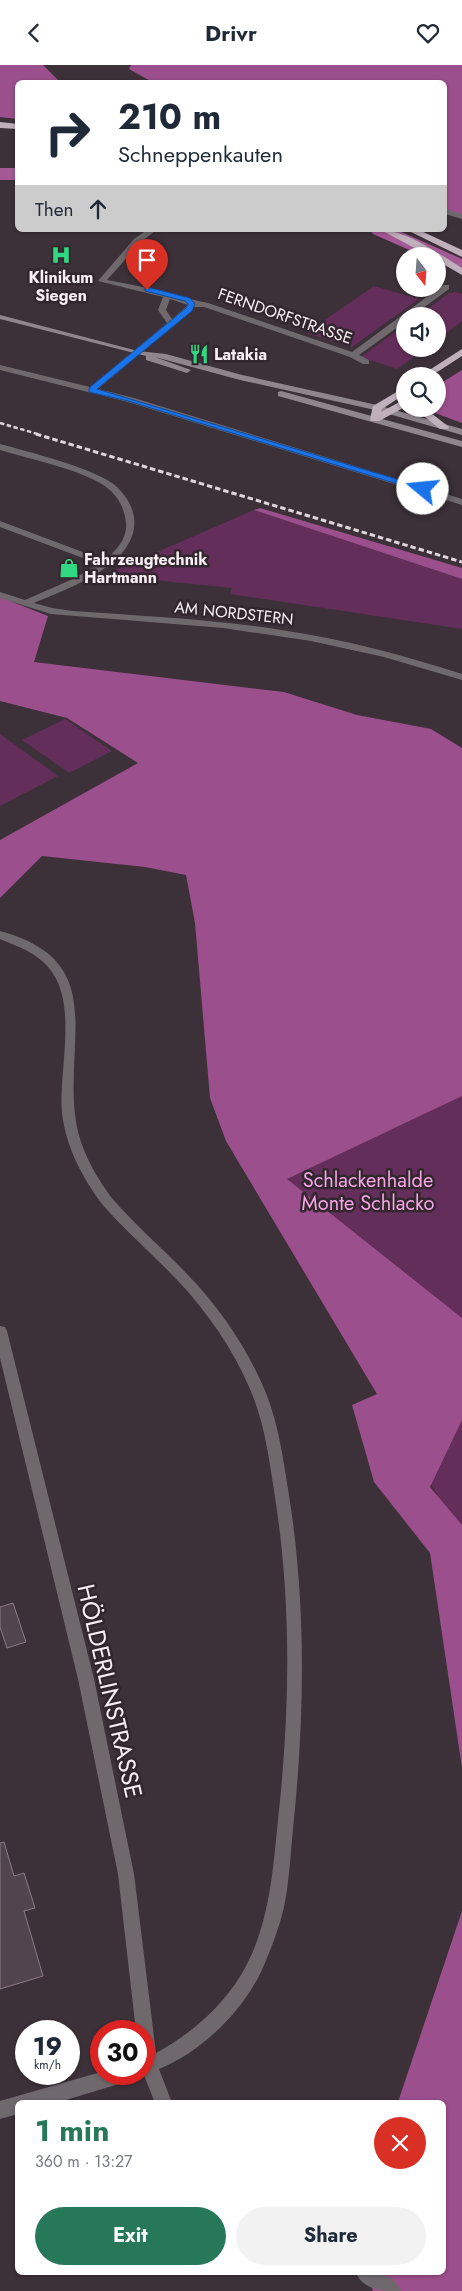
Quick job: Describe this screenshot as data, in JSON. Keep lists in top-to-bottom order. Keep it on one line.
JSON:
{"streets":{"street":["FERNDORFSTRASSE","AM NORDSTERN","HÖLDERLINSTRASSE"]},"parks":["Schlackenhalde Monte Schlacko"],"places":{"hospital":["Klinikum Siegen"],"restaurant":["Latakia"],"shop":["Fahrzeugtechnik Hartmann"]},"north":"bottom","page":{"header":"Drivr","turn":["210 m","Schneppenkauten"],"then":"Then","speed":"19 km/h","limit":"30","heading":["1 min","360 m · 13:27"],"buttons":["Exit","Share"]}}
